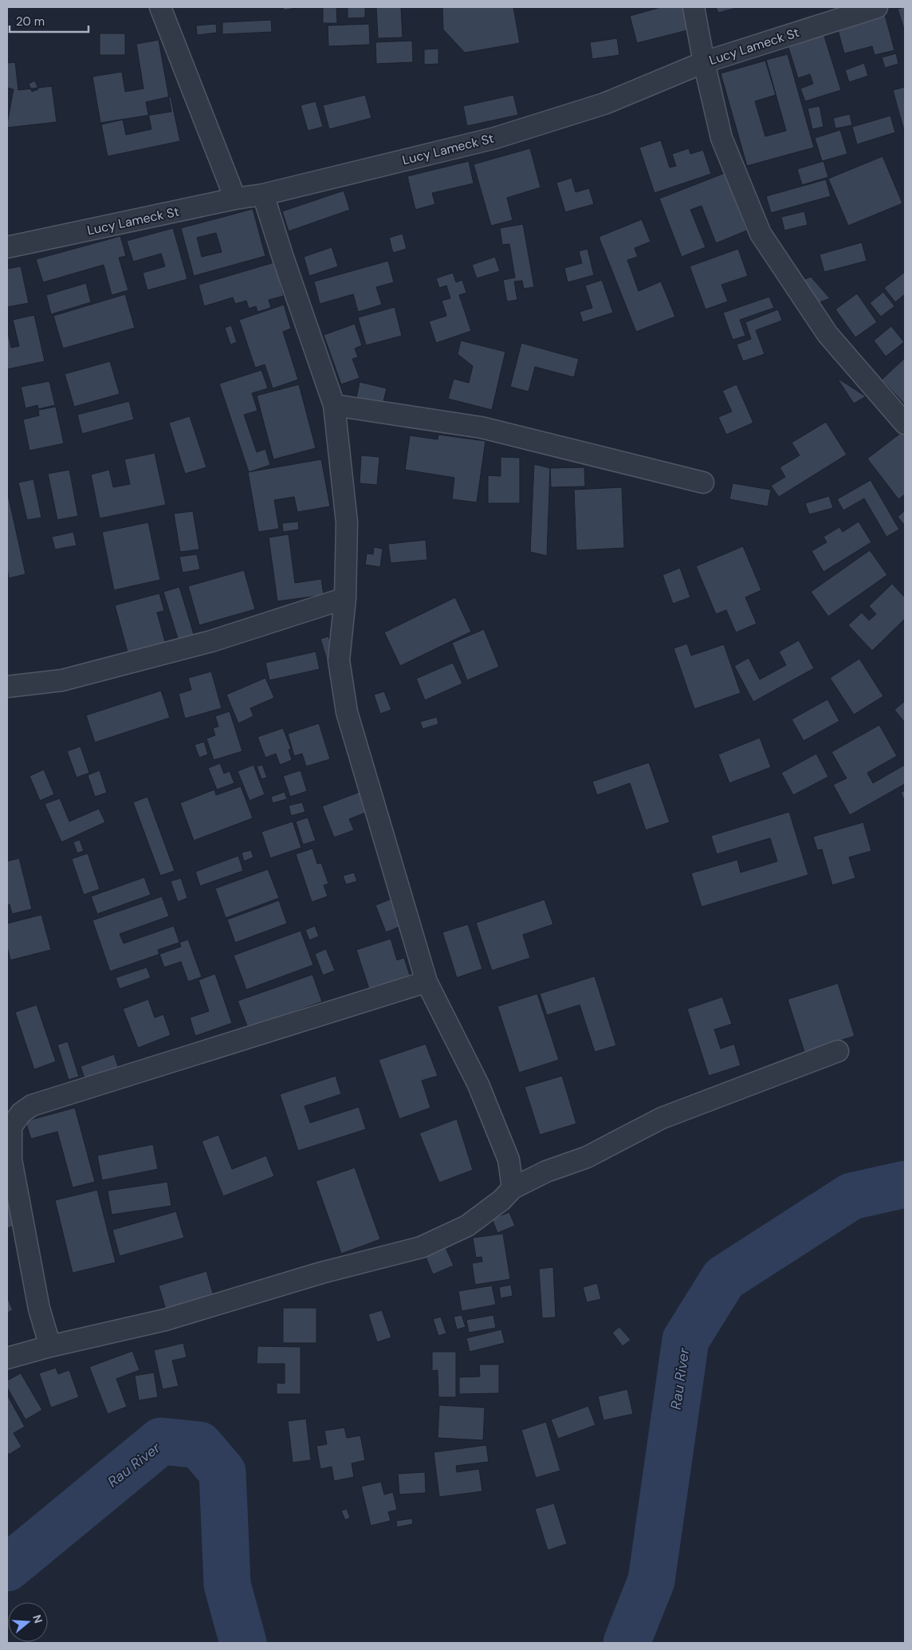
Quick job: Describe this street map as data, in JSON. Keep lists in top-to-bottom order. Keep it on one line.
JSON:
{"streets":{"street":["Lucy Lameck St"]},"water":["Rau River"],"scale_bar":"20 m","north":"right"}
